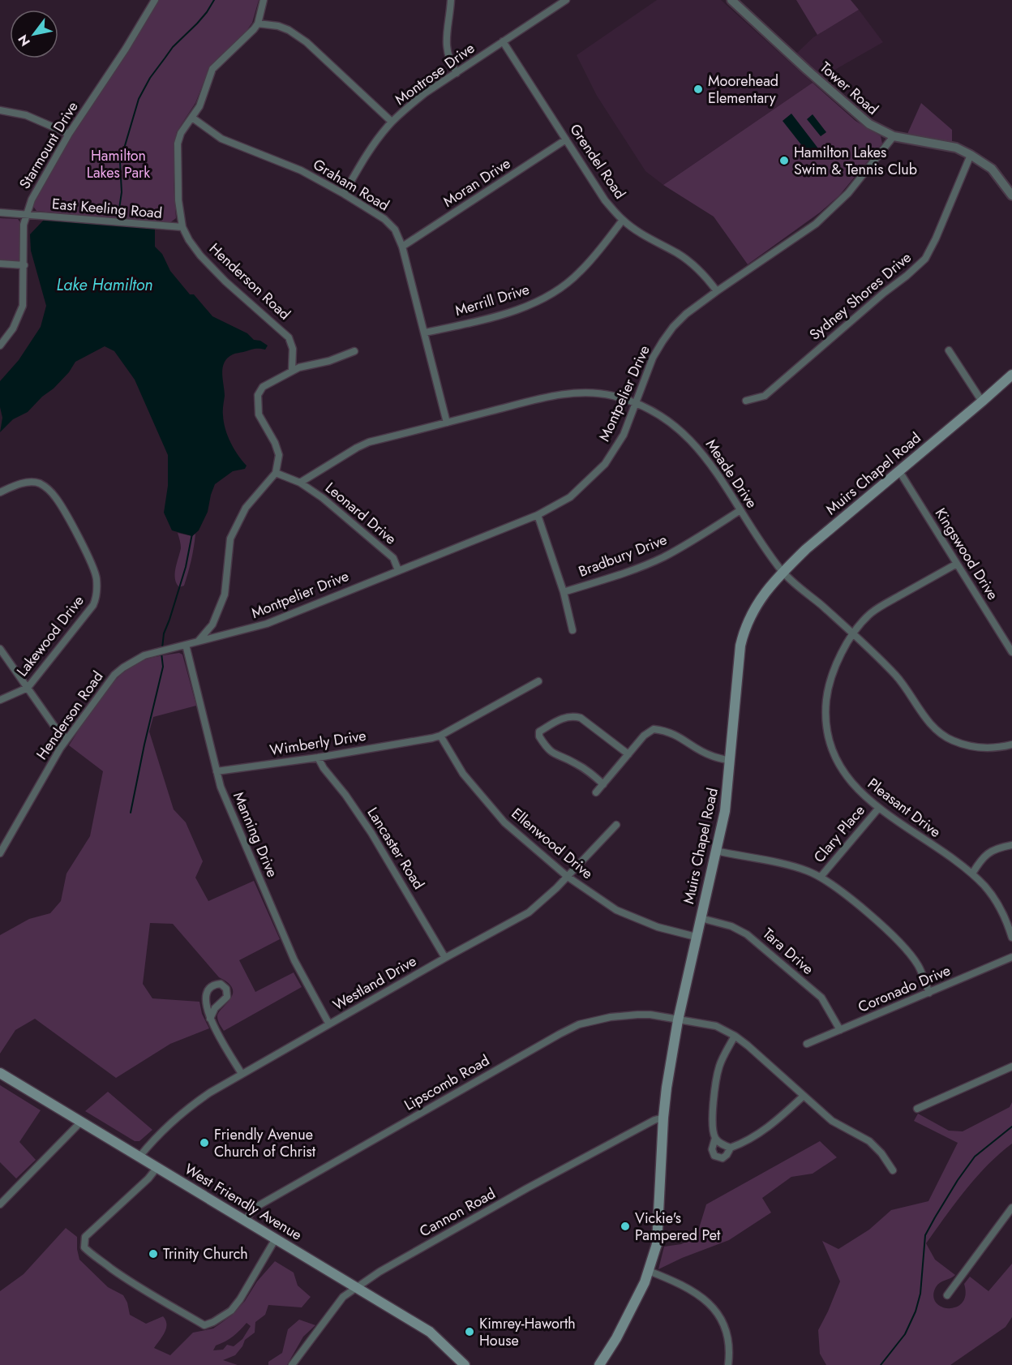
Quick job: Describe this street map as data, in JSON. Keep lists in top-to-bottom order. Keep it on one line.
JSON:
{"streets":{"main road":["Muirs Chapel Road","West Friendly Avenue"],"street":["Montrose Drive","Tower Road","Starmount Drive","Grendel Road","Moran Drive","Graham Road","East Keeling Road","Henderson Road","Sydney Shores Drive","Merrill Drive","Montpelier Drive","Meade Drive","Leonard Drive","Kingswood Drive","Bradbury Drive","Lakewood Drive","Wimberly Drive","Pleasant Drive","Clary Place","Manning Drive","Ellenwood Drive","Lancaster Road","Tara Drive","Westland Drive","Coronado Drive","Lipscomb Road","Cannon Road"]},"crossings":[["Montrose Drive","Grendel Road"],["Montrose Drive","Graham Road"],["Tower Road","Sydney Shores Drive"],["Tower Road","Montpelier Drive"],["Starmount Drive","East Keeling Road"],["Grendel Road","Moran Drive"],["Grendel Road","Merrill Drive"],["Grendel Road","Montpelier Drive"],["Moran Drive","Graham Road"],["Graham Road","Henderson Road"],["Graham Road","Merrill Drive"],["Graham Road","Meade Drive"],["East Keeling Road","Henderson Road"],["Henderson Road","Montpelier Drive"],["Henderson Road","Manning Drive"],["Montpelier Drive","Meade Drive"],["Montpelier Drive","Leonard Drive"],["Meade Drive","Muirs Chapel Road"],["Meade Drive","Leonard Drive"],["Meade Drive","Bradbury Drive"],["Meade Drive","Pleasant Drive"],["Muirs Chapel Road","Kingswood Drive"],["Muirs Chapel Road","Ellenwood Drive"],["Muirs Chapel Road","Tara Drive"],["Muirs Chapel Road","Lipscomb Road"],["Muirs Chapel Road","Cannon Road"],["Kingswood Drive","Pleasant Drive"],["Wimberly Drive","Manning Drive"],["Wimberly Drive","Ellenwood Drive"],["Wimberly Drive","Lancaster Road"],["Pleasant Drive","Clary Place"],["Manning Drive","Westland Drive"],["Ellenwood Drive","Westland Drive"],["Lancaster Road","Westland Drive"],["Tara Drive","Coronado Drive"],["Westland Drive","West Friendly Avenue"],["Lipscomb Road","West Friendly Avenue"],["West Friendly Avenue","Cannon Road"]],"water":["Lake Hamilton"],"parks":["Hamilton Lakes Park"],"places":["Moorehead Elementary","Hamilton Lakes Swim & Tennis Club","Friendly Avenue Church of Christ","Vickie's Pampered Pet","Trinity Church","Kimrey-Haworth House"],"north":"bottom left"}
